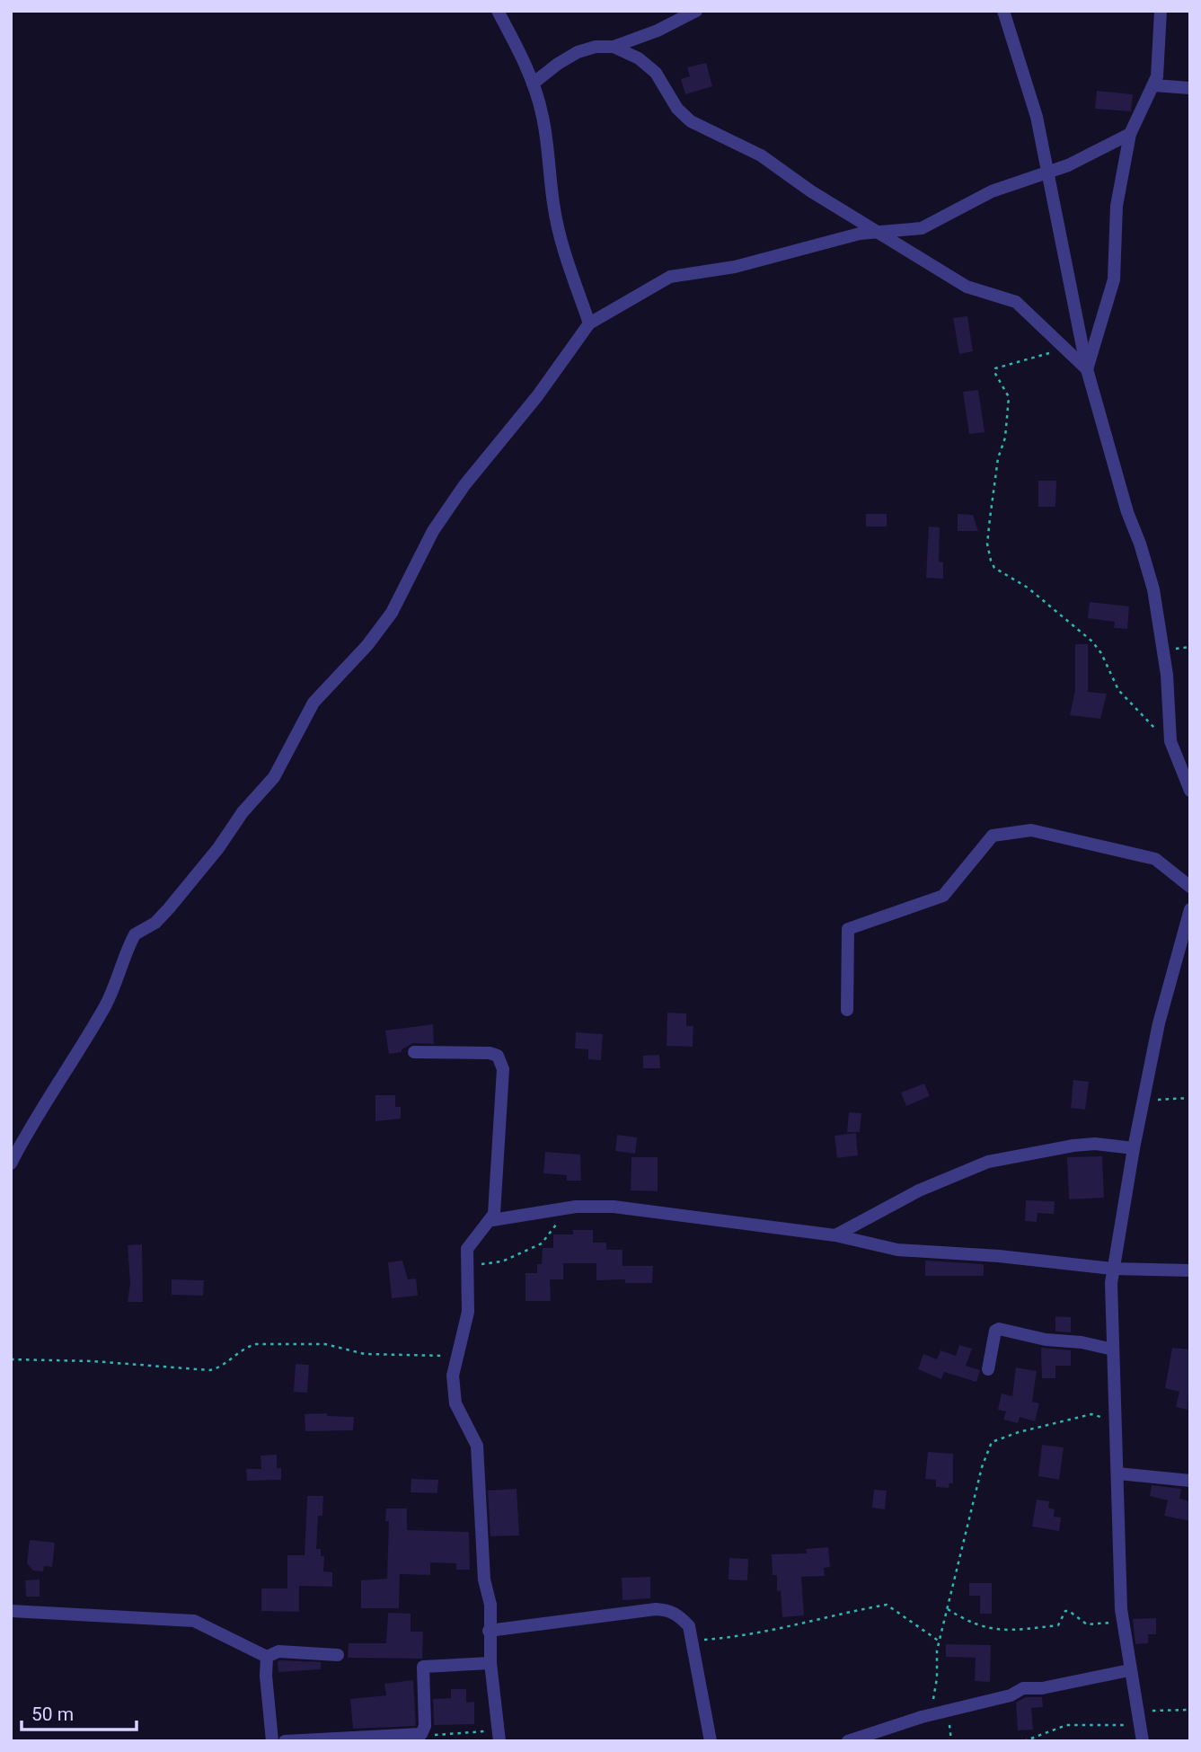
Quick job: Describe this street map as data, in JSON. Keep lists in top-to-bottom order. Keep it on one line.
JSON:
{"scale_bar":"50 m"}
